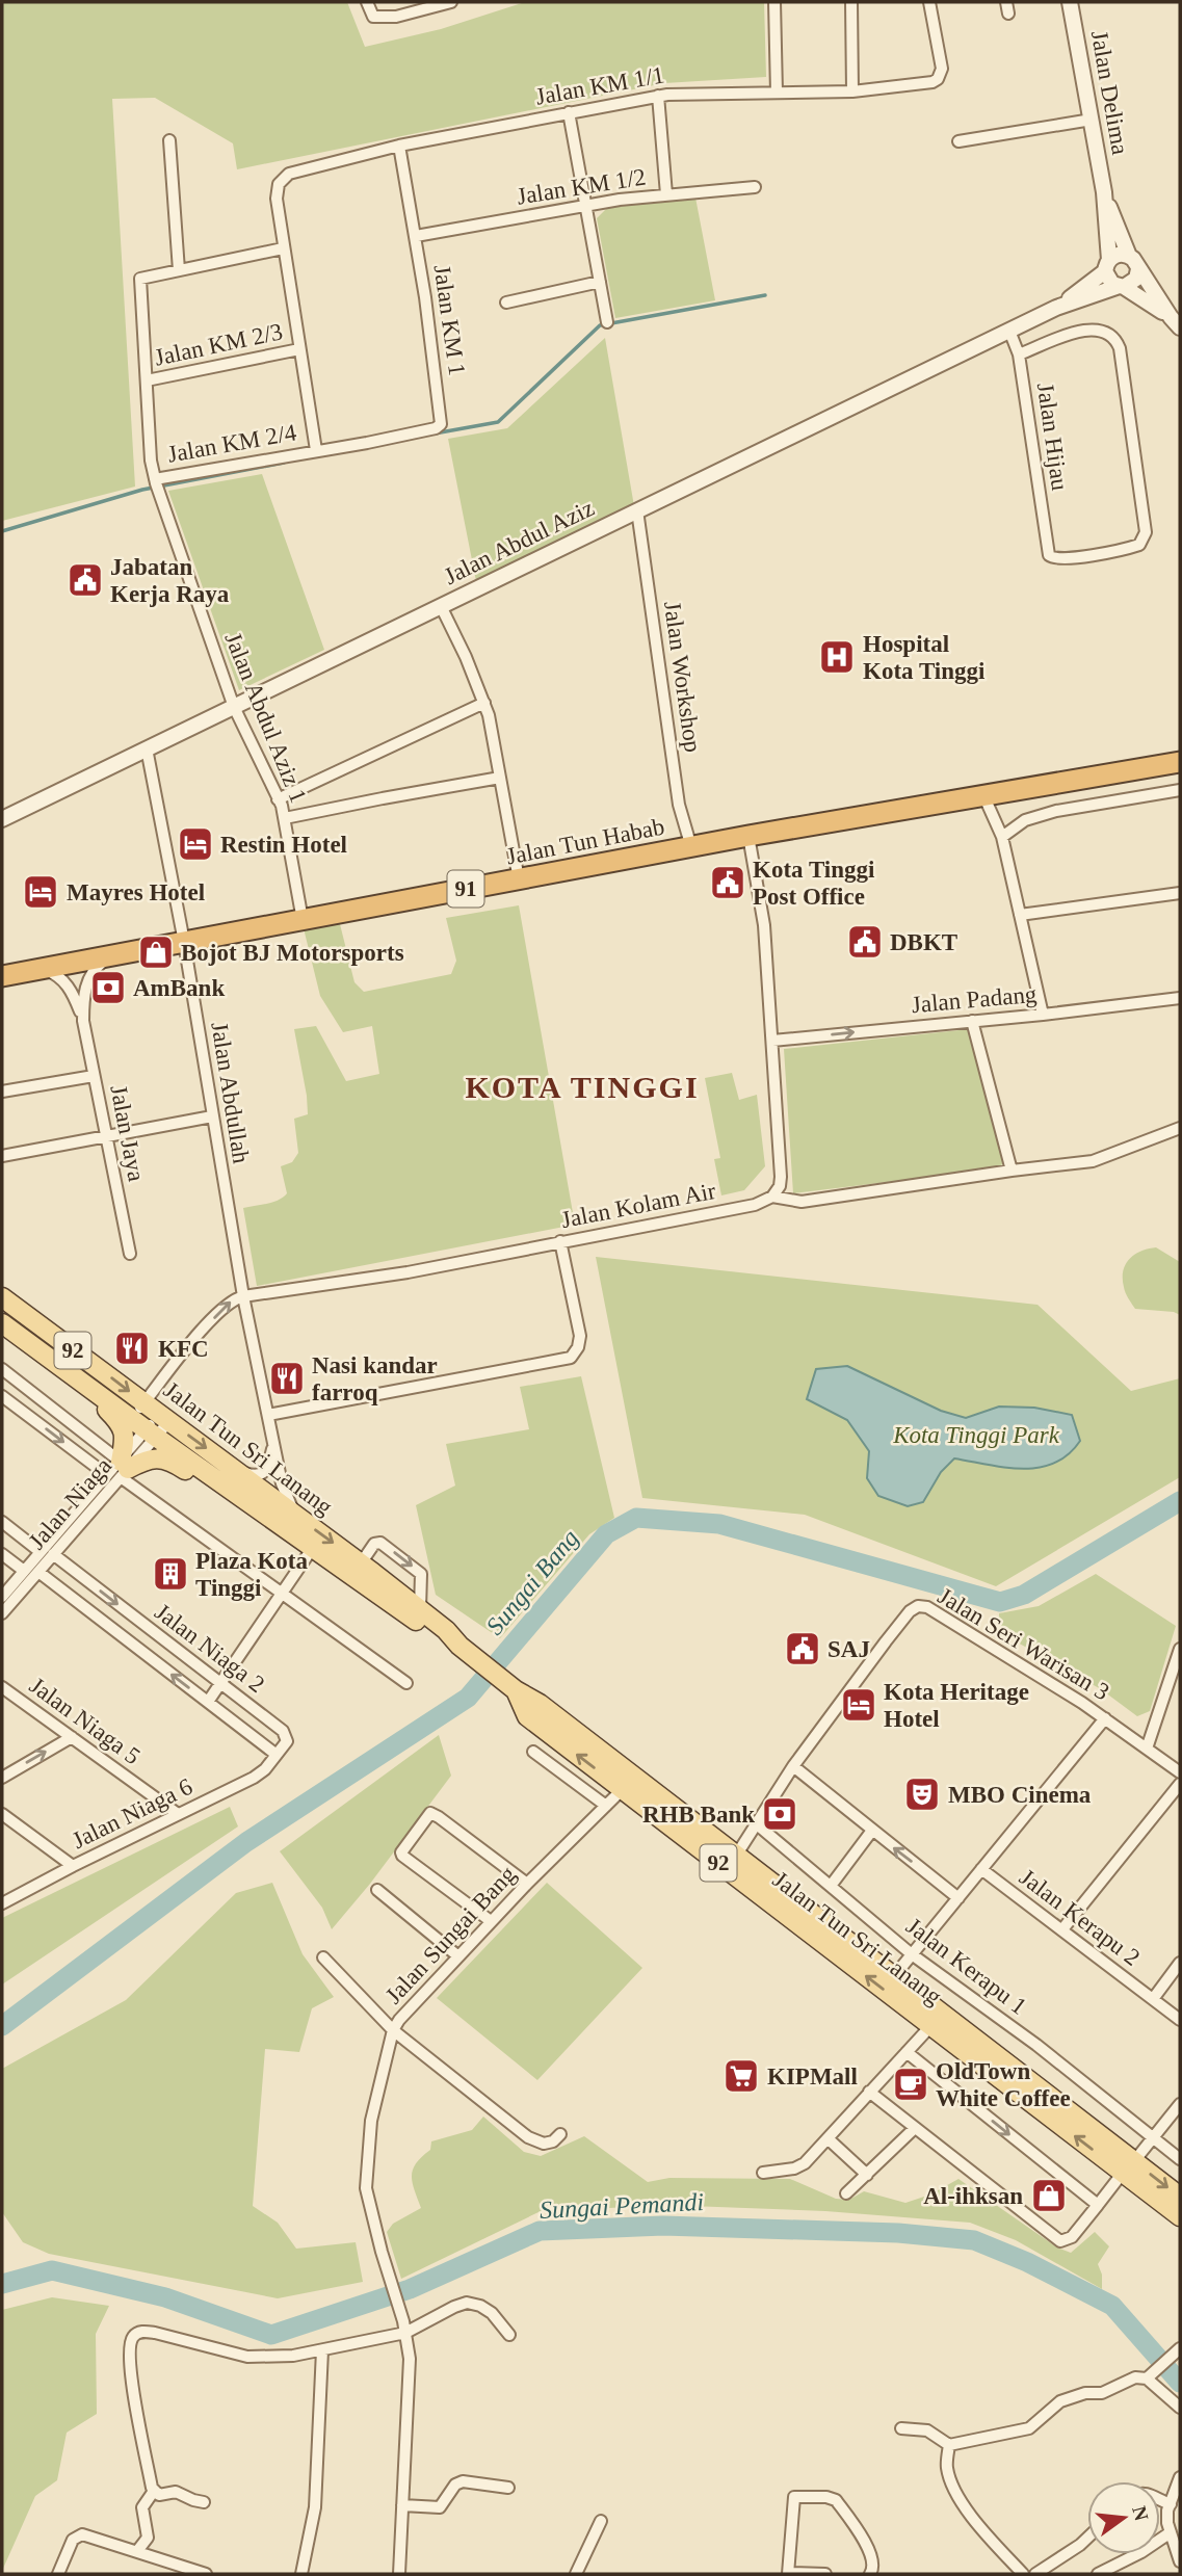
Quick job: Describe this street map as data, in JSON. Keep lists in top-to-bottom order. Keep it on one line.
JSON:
{"streets":{"highway":["Jalan Tun Habab","91"],"main road":["92","Jalan Tun Sri Lanang"],"street":["Jalan KM 1/1","Jalan Delima","Jalan KM 1/2","Jalan KM 1","Jalan KM 2/3","Jalan Hijau","Jalan KM 2/4","Jalan Abdul Aziz","Jalan Workshop","Jalan Abdul Aziz 1","Jalan Padang","Jalan Abdullah","Jalan Jaya","Jalan Kolam Air","Jalan Niaga","Jalan Seri Warisan 3","Jalan Niaga 2","Jalan Niaga 5","Jalan Niaga 6","Jalan Kerapu 2","Jalan Sungai Bang","Jalan Kerapu 1"]},"crossings":[["Jalan KM 1/1","Jalan KM 1"],["Jalan KM 1/2","Jalan KM 1"],["Jalan KM 1","Jalan KM 2/4"],["Jalan KM 2/3","Jalan Abdul Aziz 1"],["Jalan Hijau","Jalan Abdul Aziz"],["Jalan KM 2/4","Jalan Abdul Aziz 1"],["Jalan Abdul Aziz","Jalan Workshop"],["Jalan Abdul Aziz","Jalan Abdul Aziz 1"],["Jalan Abdul Aziz","Jalan Abdullah"],["Jalan Workshop","Jalan Tun Habab"],["Jalan Abdul Aziz 1","Jalan Tun Habab"],["Jalan Tun Habab","Jalan Abdullah"],["Jalan Tun Habab","Jalan Jaya"],["Jalan Abdullah","Jalan Kolam Air"],["Jalan Abdullah","Jalan Tun Sri Lanang"],["Jalan Kolam Air","Jalan Tun Sri Lanang"],["Jalan Kolam Air","Jalan Niaga"],["Jalan Tun Sri Lanang","Jalan Niaga"],["Jalan Tun Sri Lanang","Jalan Seri Warisan 3"],["Jalan Tun Sri Lanang","Jalan Sungai Bang"],["Jalan Niaga","Jalan Niaga 2"],["Jalan Seri Warisan 3","Jalan Kerapu 1"],["Jalan Niaga 2","Jalan Niaga 6"],["Jalan Niaga 5","Jalan Niaga 6"]],"one_way":["Jalan Padang"],"districts":["KOTA TINGGI"],"water":["Sungai Bang","Sungai Pemandi"],"parks":["Kota Tinggi Park"],"places":{"public building":["Jabatan Kerja Raya","Kota Tinggi Post Office","DBKT","SAJ"],"hospital":["Hospital Kota Tinggi"],"hotel":["Restin Hotel","Mayres Hotel","Kota Heritage Hotel"],"shop":["Bojot BJ Motorsports","Al-ihksan"],"bank":["AmBank","RHB Bank"],"restaurant":["KFC","Nasi kandar farroq"],"building":["Plaza Kota Tinggi"],"theatre":["MBO Cinema"],"supermarket":["KIPMall"],"cafe":["OldTown White Coffee"]},"north":"right"}
